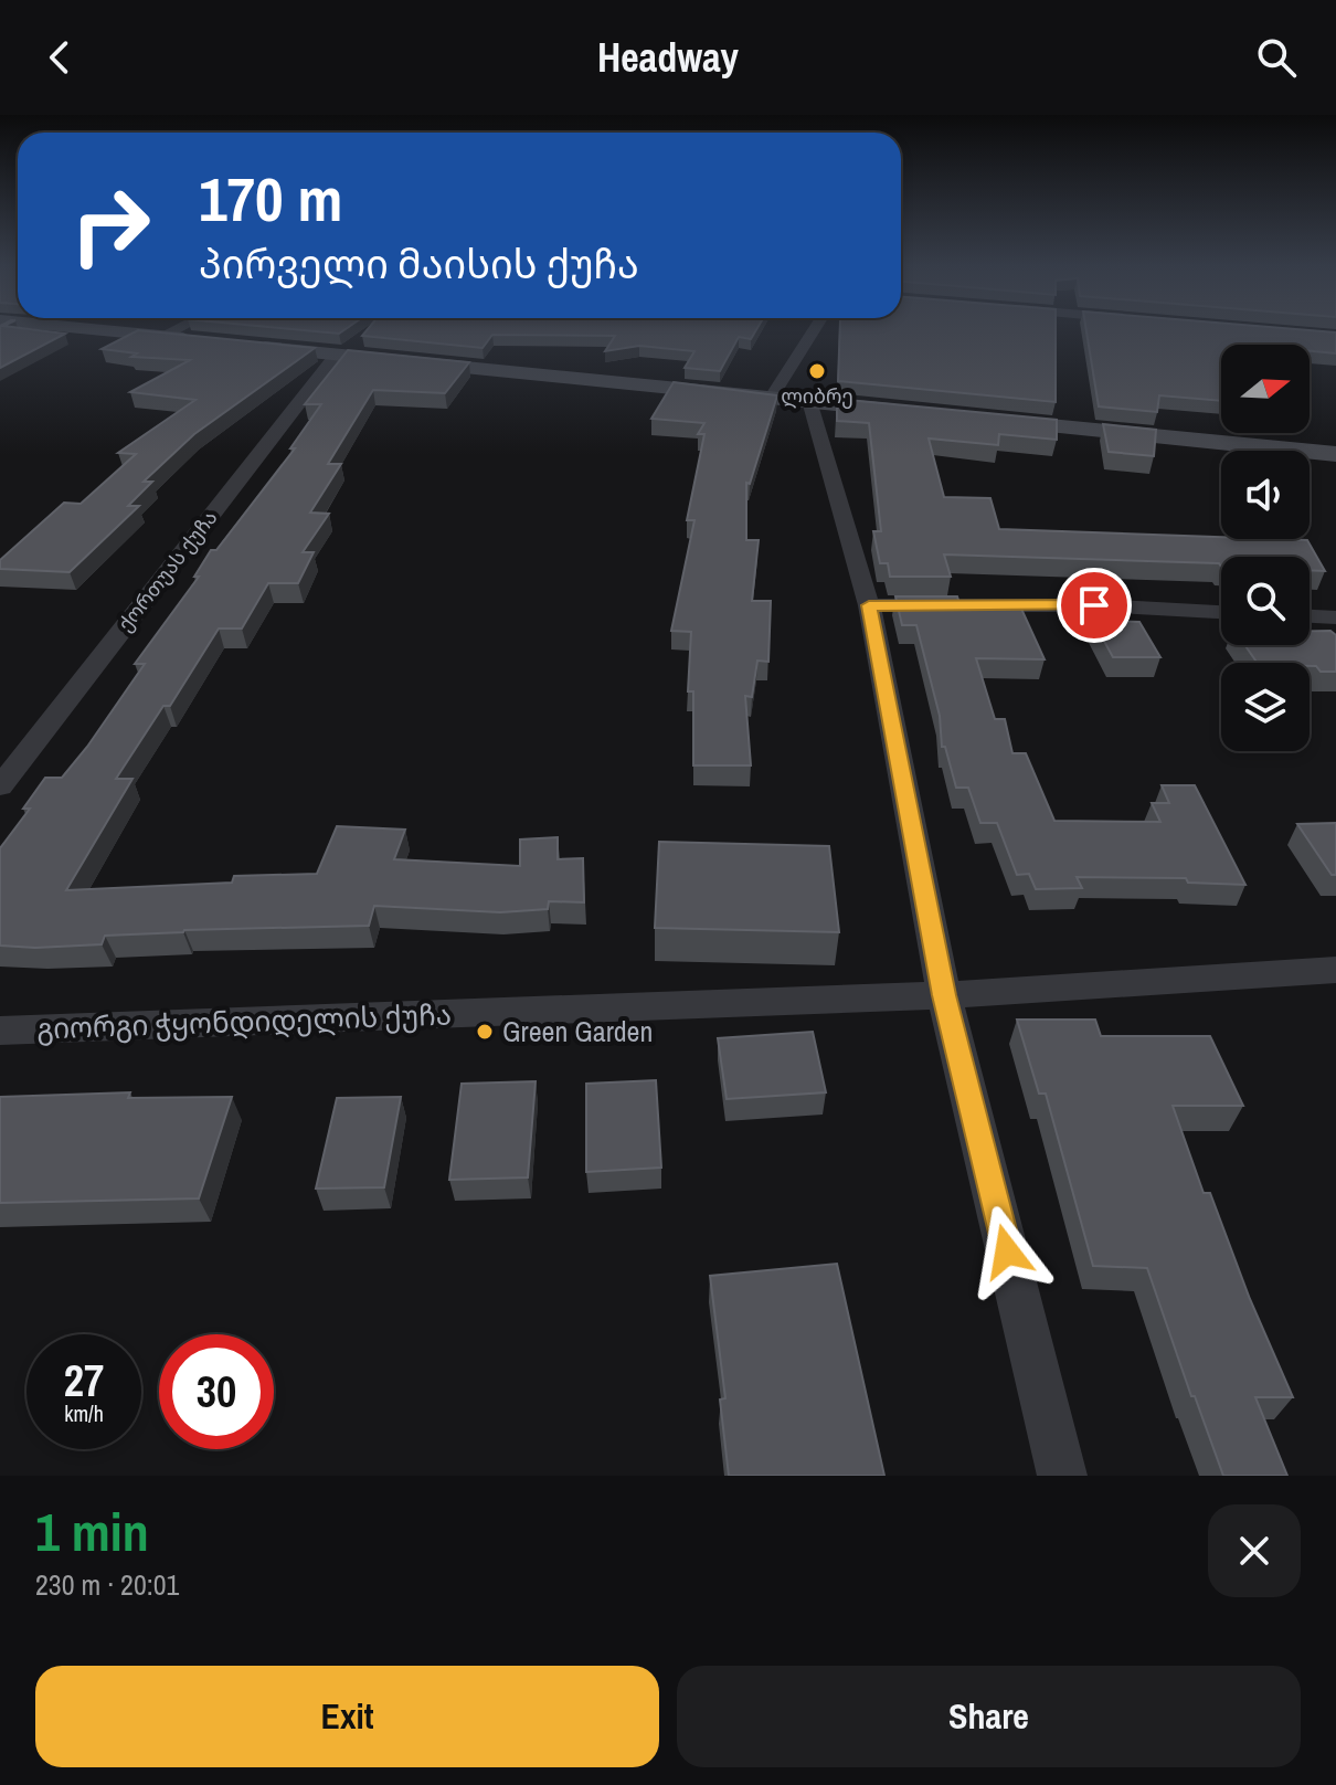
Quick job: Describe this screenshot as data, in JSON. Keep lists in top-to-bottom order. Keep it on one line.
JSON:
{"streets":{"street":["ქორთუას ქუჩა","გიორგი ჭყონდიდელის ქუჩა"]},"places":["ლიბრე","Green Garden"],"north":"right","page":{"header":"Headway","turn":["170 m","პირველი მაისის ქუჩა"],"speed":"27 km/h","limit":"30","heading":["1 min","230 m · 20:01"],"buttons":["Exit","Share"]}}
